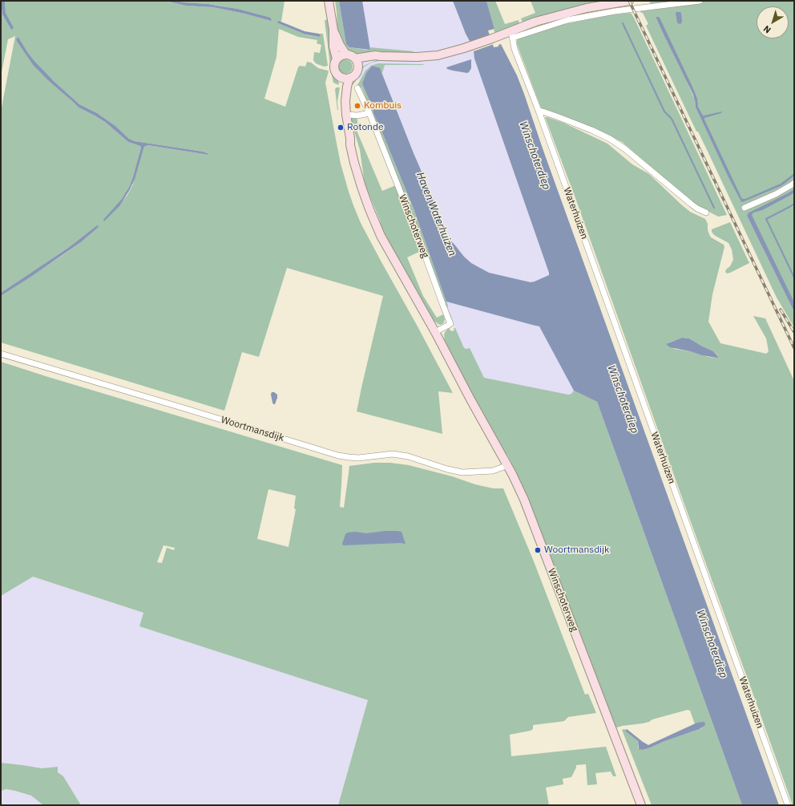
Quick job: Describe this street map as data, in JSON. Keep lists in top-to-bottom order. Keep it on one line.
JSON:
{"streets":{"main road":["Winschoterweg"],"street":["Waterhuizen","Woortmansdijk"]},"crossings":[["Winschoterweg","Woortmansdijk"]],"water":["Winschoterdiep","Haven Waterhuizen"],"places":["Kombuis","Rotonde","Woortmansdijk"],"north":"bottom left"}
